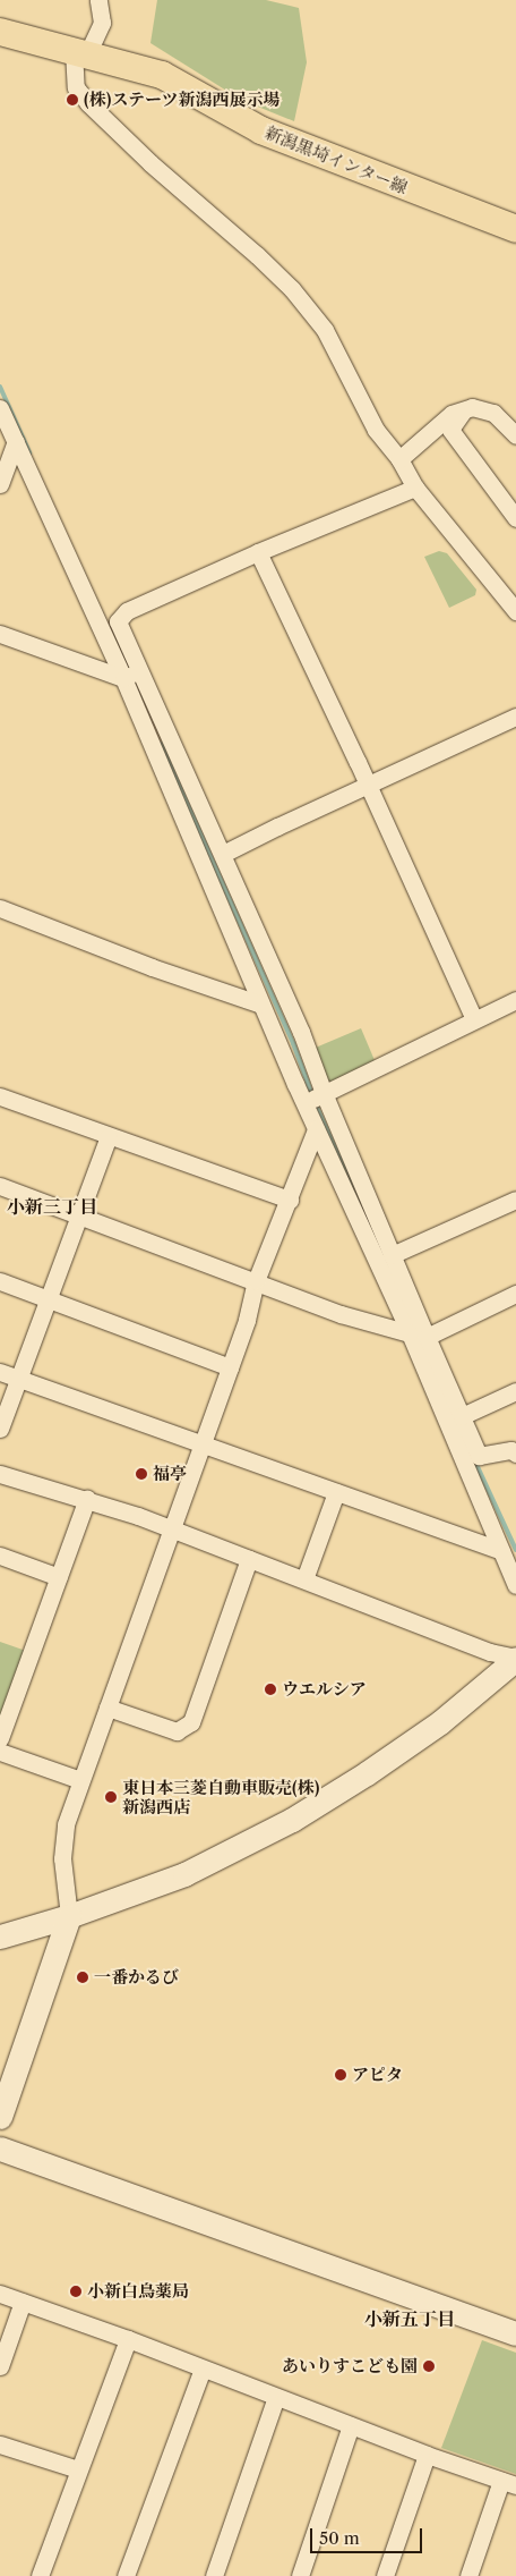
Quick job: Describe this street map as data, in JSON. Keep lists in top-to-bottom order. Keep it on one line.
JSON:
{"streets":{"main road":["新潟黒埼インター線"]},"districts":["小新三丁目","小新五丁目"],"places":["(株)ステーツ新潟西展示場","福亭","ウエルシア","東日本三菱自動車販売(株) 新潟西店","一番かるび","アピタ","小新白鳥薬局","あいりすこども園"],"scale_bar":"50 m"}
